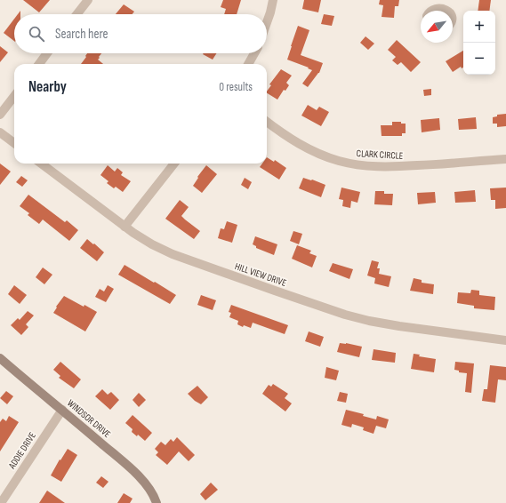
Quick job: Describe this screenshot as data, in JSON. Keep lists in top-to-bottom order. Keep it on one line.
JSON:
{"streets":{"street":["CLARK CIRCLE","HILL VIEW DRIVE","WINDSOR DRIVE","ADDIE DRIVE"]},"crossings":[["WINDSOR DRIVE","ADDIE DRIVE"]],"north":"bottom left","page":{"map_buttons":["+","−"],"search":"Search here","heading":["Nearby","0 results"]}}
